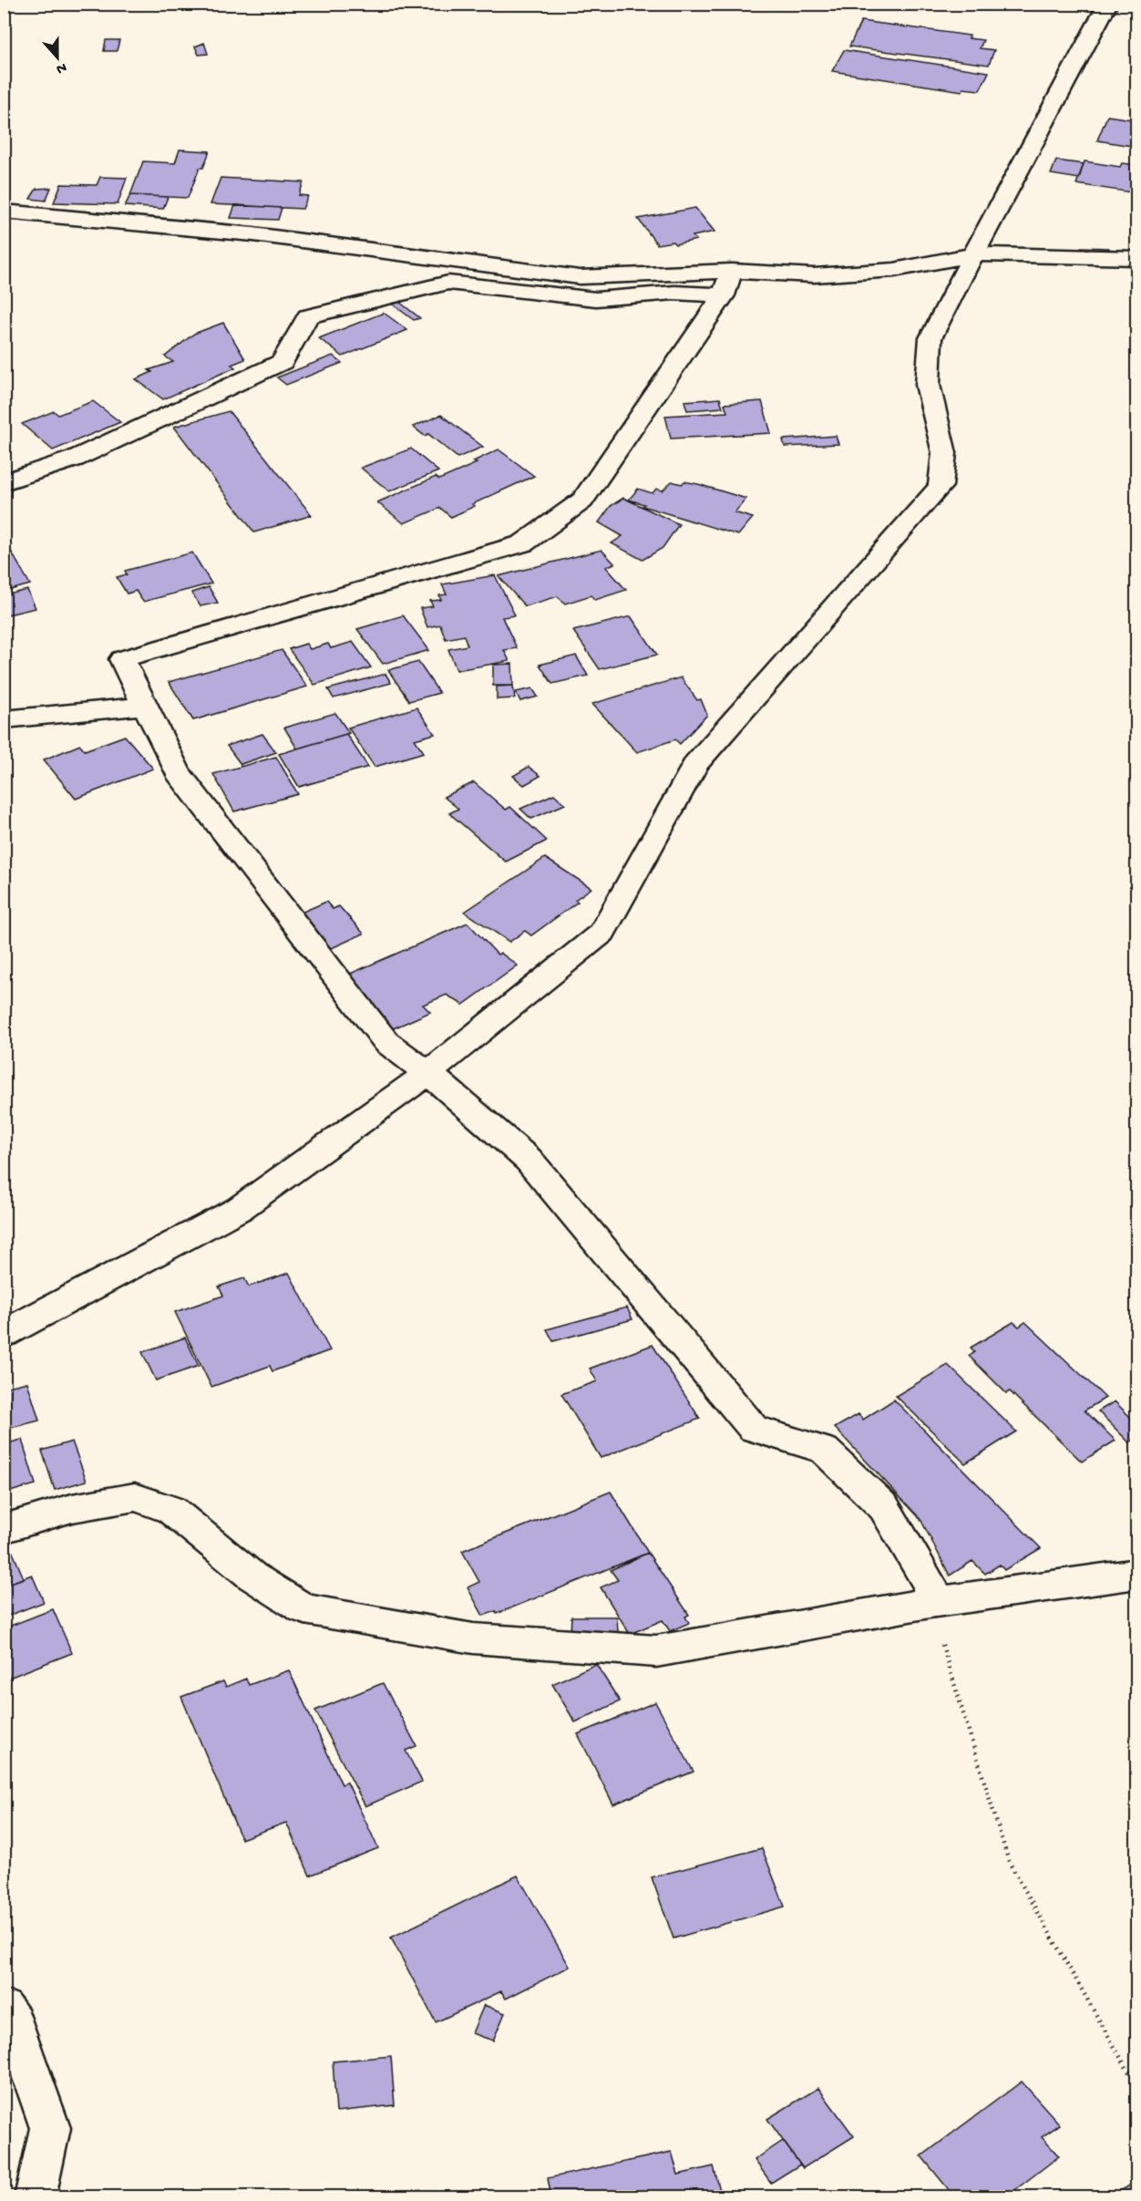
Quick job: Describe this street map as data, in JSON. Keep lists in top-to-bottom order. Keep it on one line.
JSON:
{"north":"bottom"}
